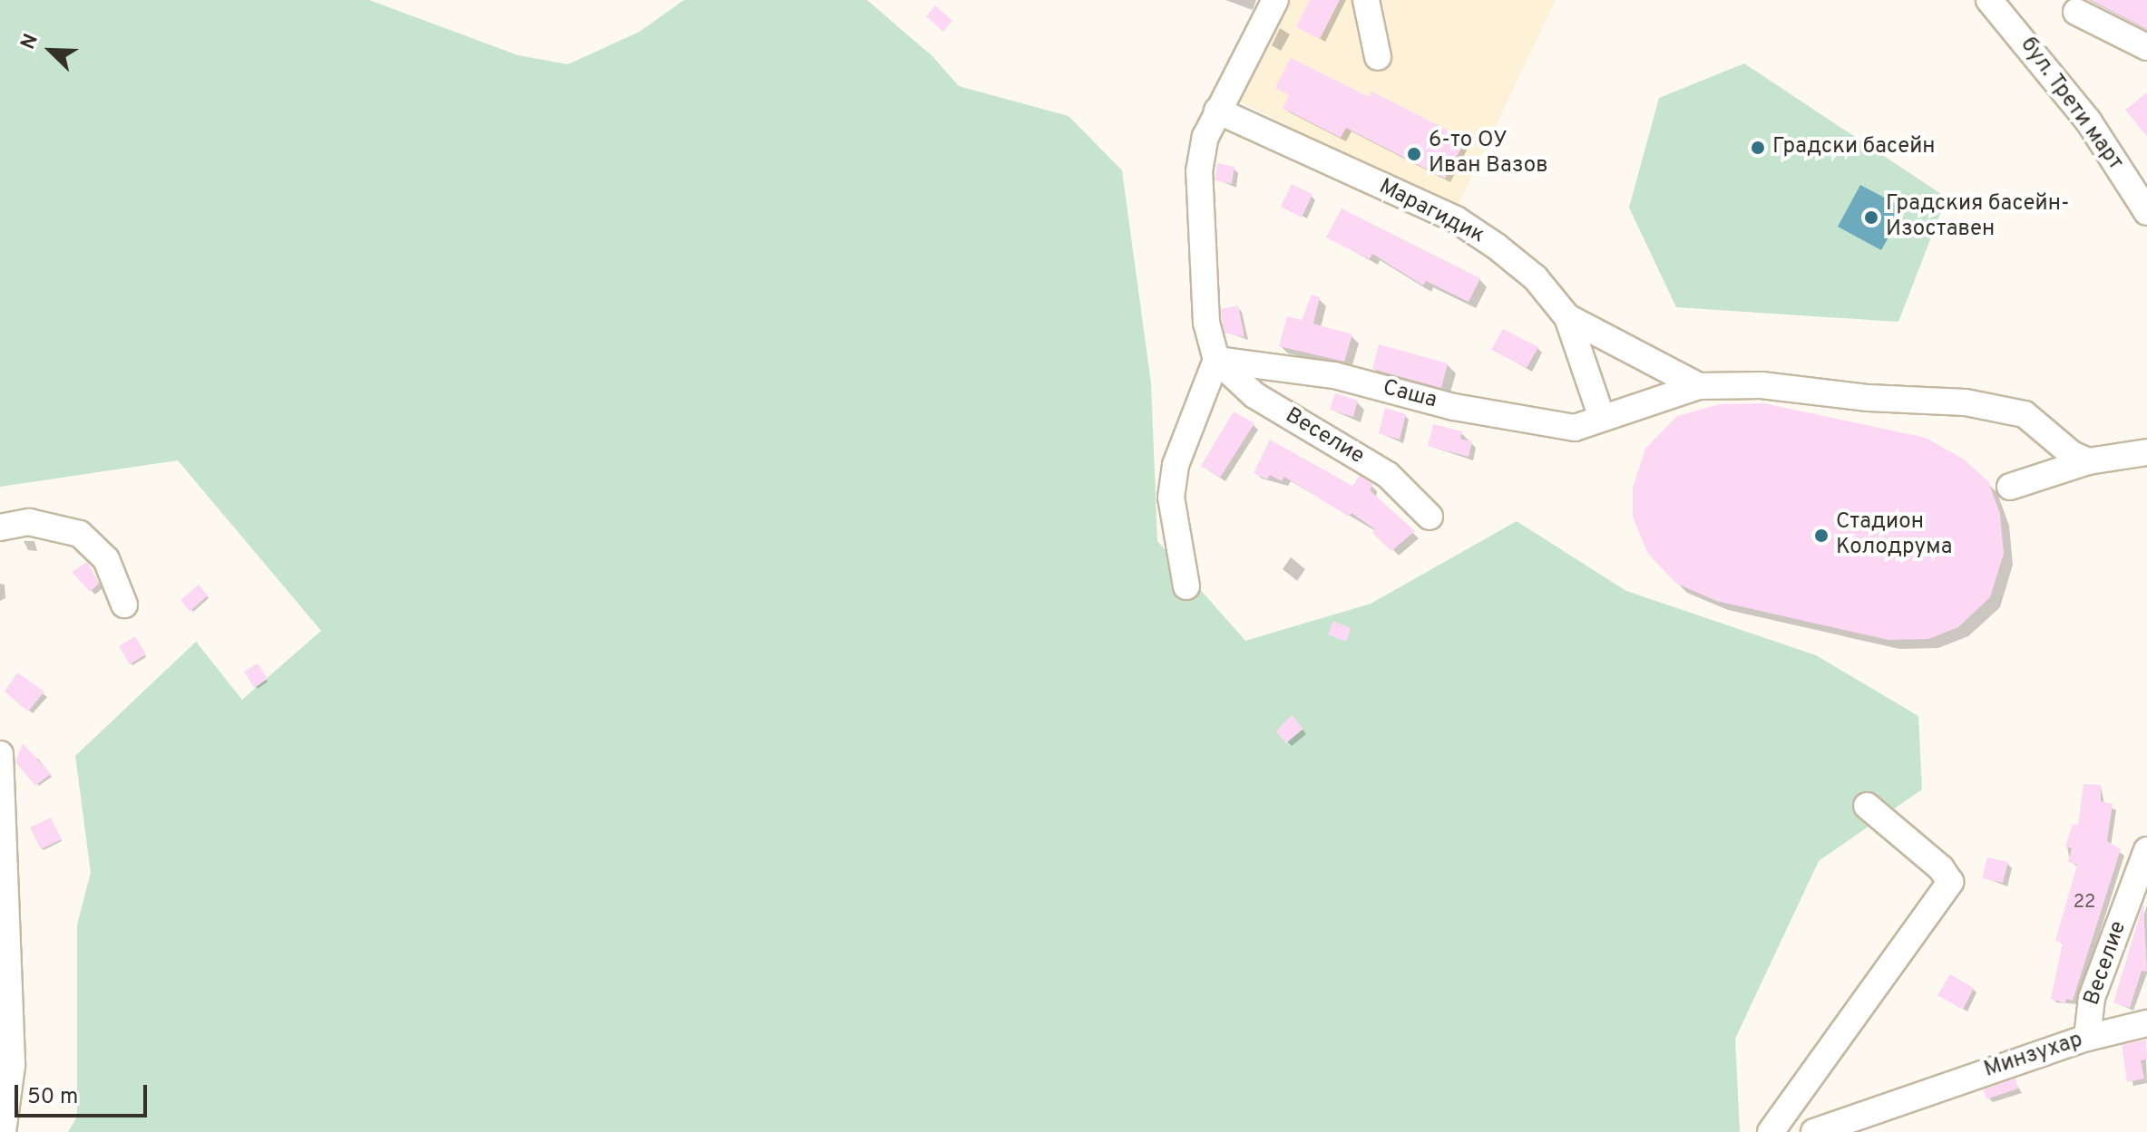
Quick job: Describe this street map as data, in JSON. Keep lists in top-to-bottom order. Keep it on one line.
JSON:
{"streets":{"street":["бул. Трети март","Марагидик","Саша","Веселие","Минзухар"]},"crossings":[["Марагидик","Саша"],["Саша","Веселие"],["Веселие","Минзухар"]],"places":["Градски басейн","6-то ОУ Иван Вазов","Градския басейн- Изоставен","Стадион Колодрума"],"house_numbers":["22"],"scale_bar":"50 m","north":"top left"}
